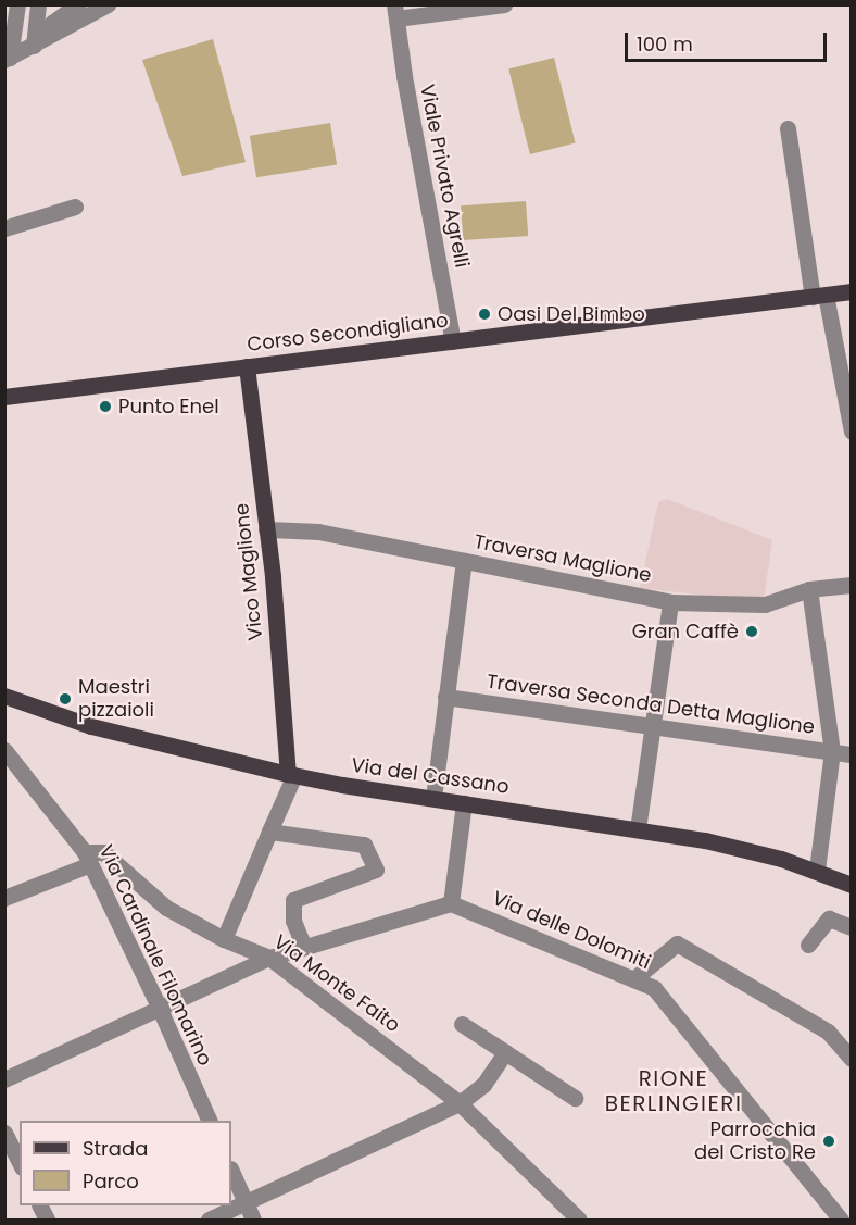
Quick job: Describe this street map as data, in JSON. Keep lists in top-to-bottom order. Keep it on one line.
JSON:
{"streets":{"main road":["Corso Secondigliano","Vico Maglione","Via del Cassano"],"street":["Viale Privato Agrelli","Traversa Maglione","Traversa Seconda Detta Maglione","Via delle Dolomiti","Via Cardinale Filomarino","Via Monte Faito"]},"crossings":[["Viale Privato Agrelli","Corso Secondigliano"],["Corso Secondigliano","Vico Maglione"],["Traversa Maglione","Vico Maglione"],["Vico Maglione","Via del Cassano"],["Via Cardinale Filomarino","Via Monte Faito"]],"districts":["RIONE BERLINGIERI"],"places":["Oasi Del Bimbo","Punto Enel","Gran Caffè","Maestri pizzaioli","Parrocchia del Cristo Re"],"legend":["Strada","Parco"],"scale_bar":"100 m"}
